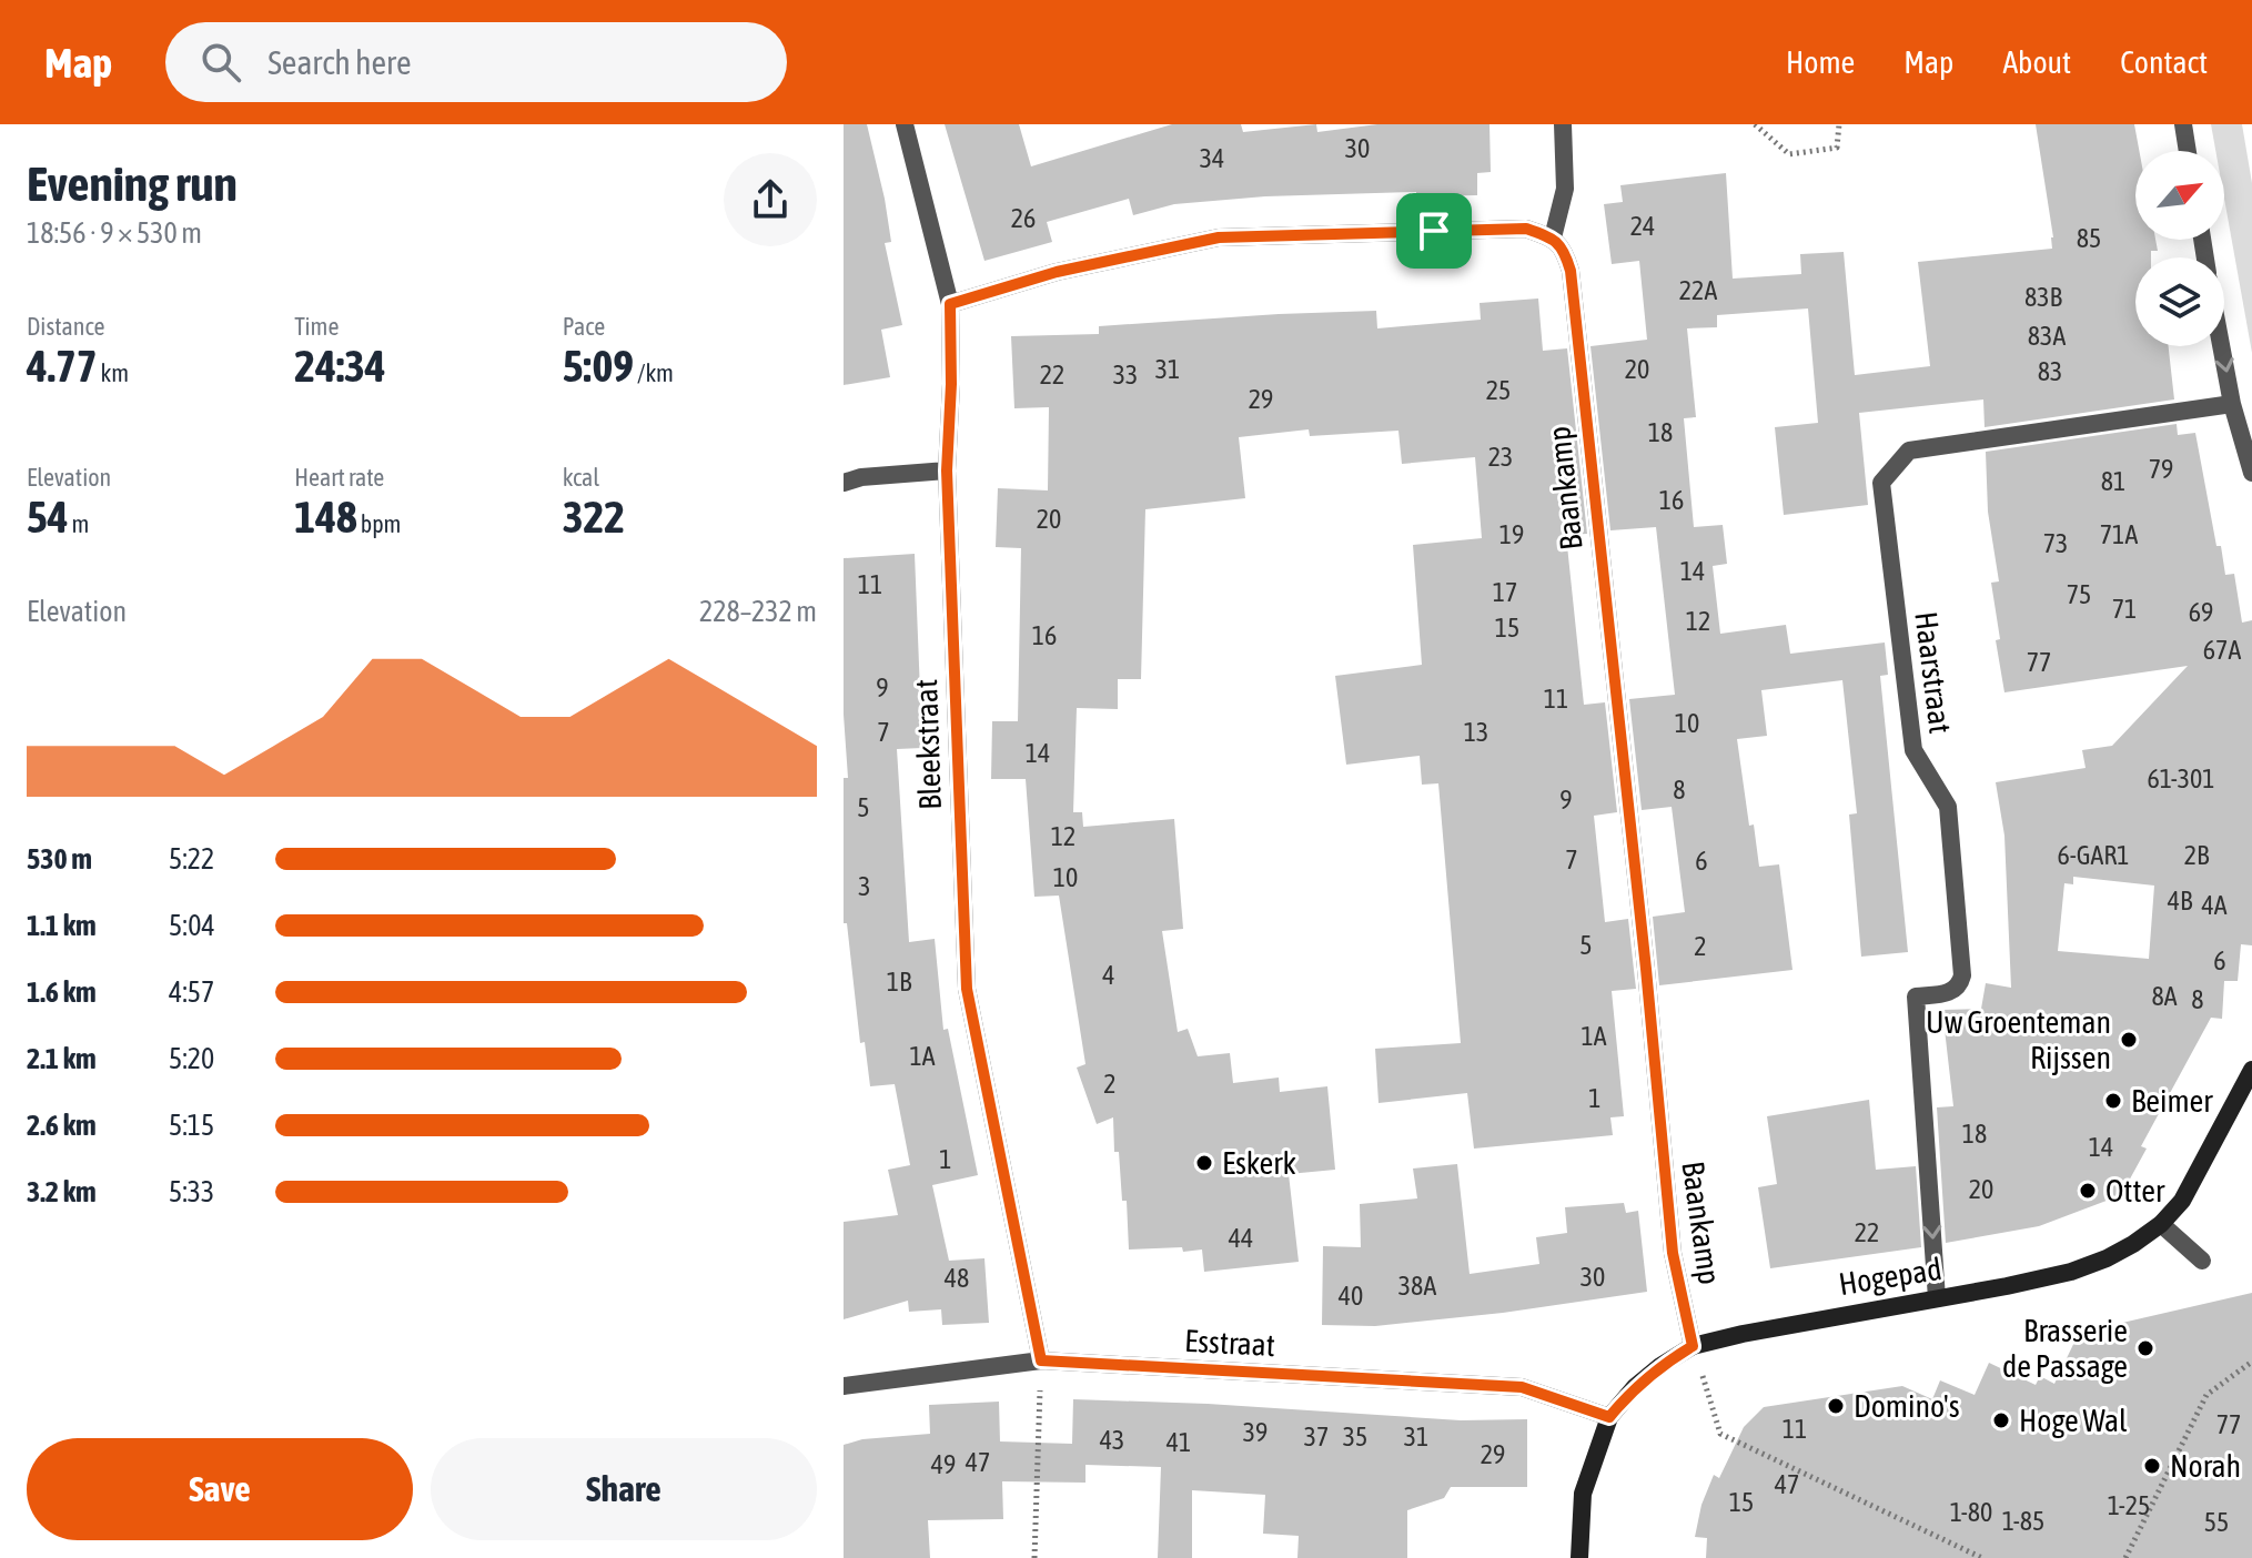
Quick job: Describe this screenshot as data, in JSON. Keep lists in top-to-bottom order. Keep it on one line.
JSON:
{"streets":{"street":["Baankamp","Haarstraat","Bleekstraat","Hogepad","Esstraat"]},"crossings":[["Baankamp","Hogepad"],["Haarstraat","Hogepad"],["Bleekstraat","Esstraat"],["Hogepad","Esstraat"]],"places":["Uw Groenteman Rijssen","Beimer","Eskerk","Otter","Brasserie de Passage","Domino's","Hoge Wal","Norah"],"house_numbers":["30","34","26","24","85","22A","83B","83A","31","20","83","22","33","25","29","18","23","79","81","16","20","19","71A","73","14","11","17","75","71","69","12","15","16","67A","77","9","11","10","7","13","14","61-301","8","9","5","12","6-GAR1","2B","7","6","10","3","4B","4A","5","2","6","4","1B","8A","8","1A","1A","2","1","18","14","1","20","22","44","30","48","38A","40","77","11","39","37","35","31","43","41","29","47","49","47","15","1-25","1-80","1-85","55"],"north":"top right","page":{"header":"Map","search":"Search here","nav":["Home","Map","About","Contact"],"heading":["Evening run","18:56 · 9 × 530 m"],"stats":[["Distance","4.77 km"],["Time","24:34"],["Pace","5:09 /km"],["Elevation","54 m"],["Heart rate","148 bpm"],["kcal","322"]],"chart":["Elevation","228–232 m"],"list":[{"name":"530 m","note":"5:22"},{"name":"1.1 km","note":"5:04"},{"name":"1.6 km","note":"4:57"},{"name":"2.1 km","note":"5:20"},{"name":"2.6 km","note":"5:15"},{"name":"3.2 km","note":"5:33"}],"buttons":["Save","Share"]}}
